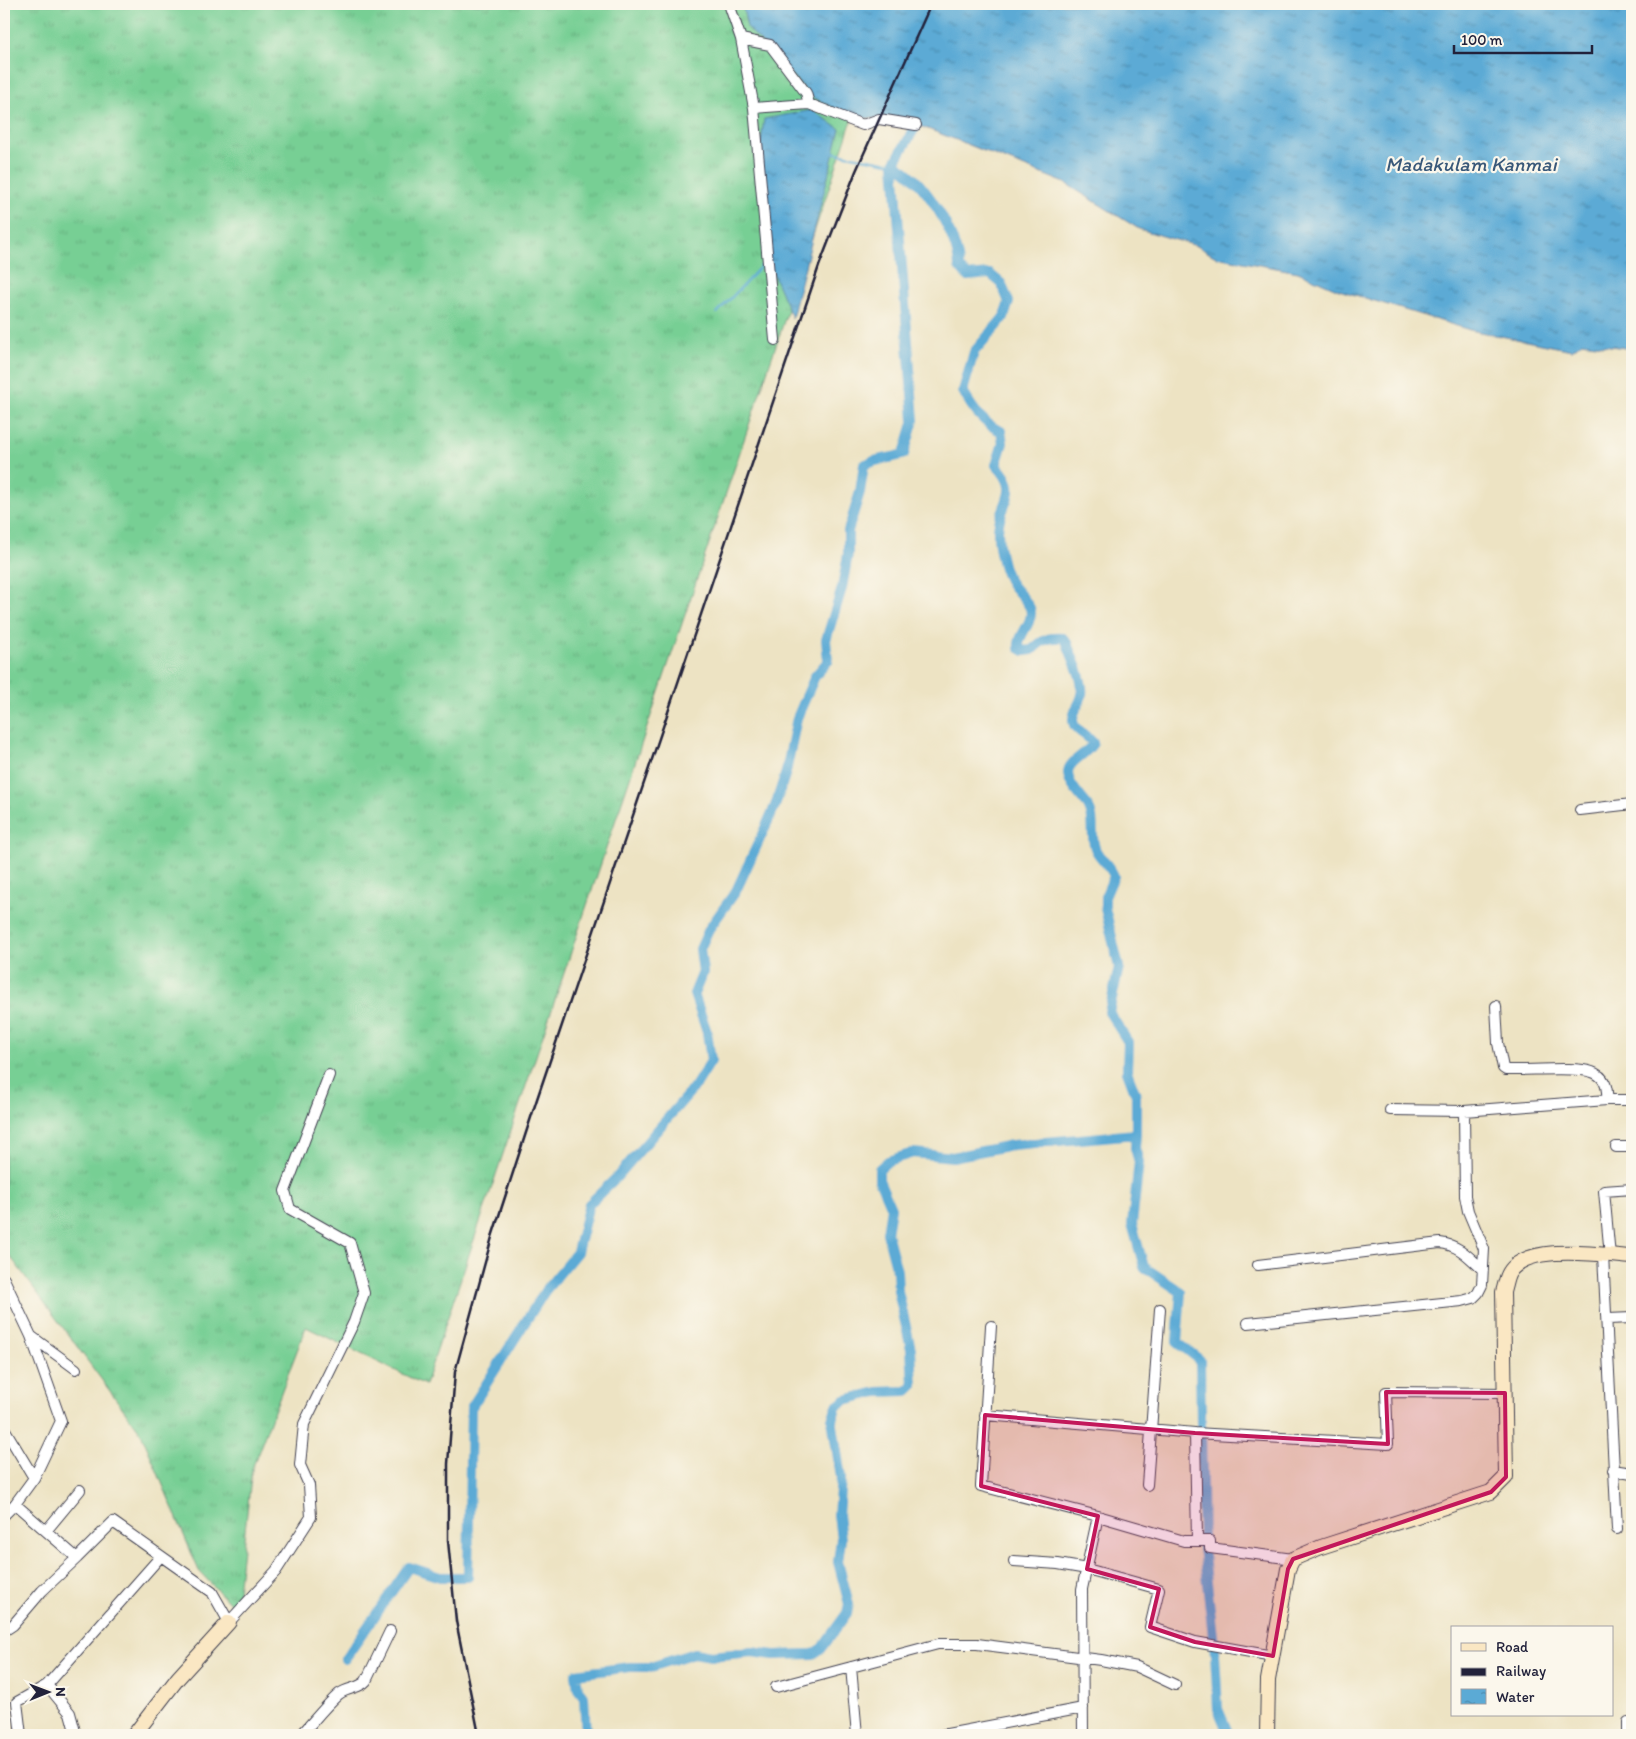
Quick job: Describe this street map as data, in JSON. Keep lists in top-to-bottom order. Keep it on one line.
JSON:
{"water":["Madakulam Kanmai"],"legend":["Road","Railway","Water"],"scale_bar":"100 m","north":"right"}
